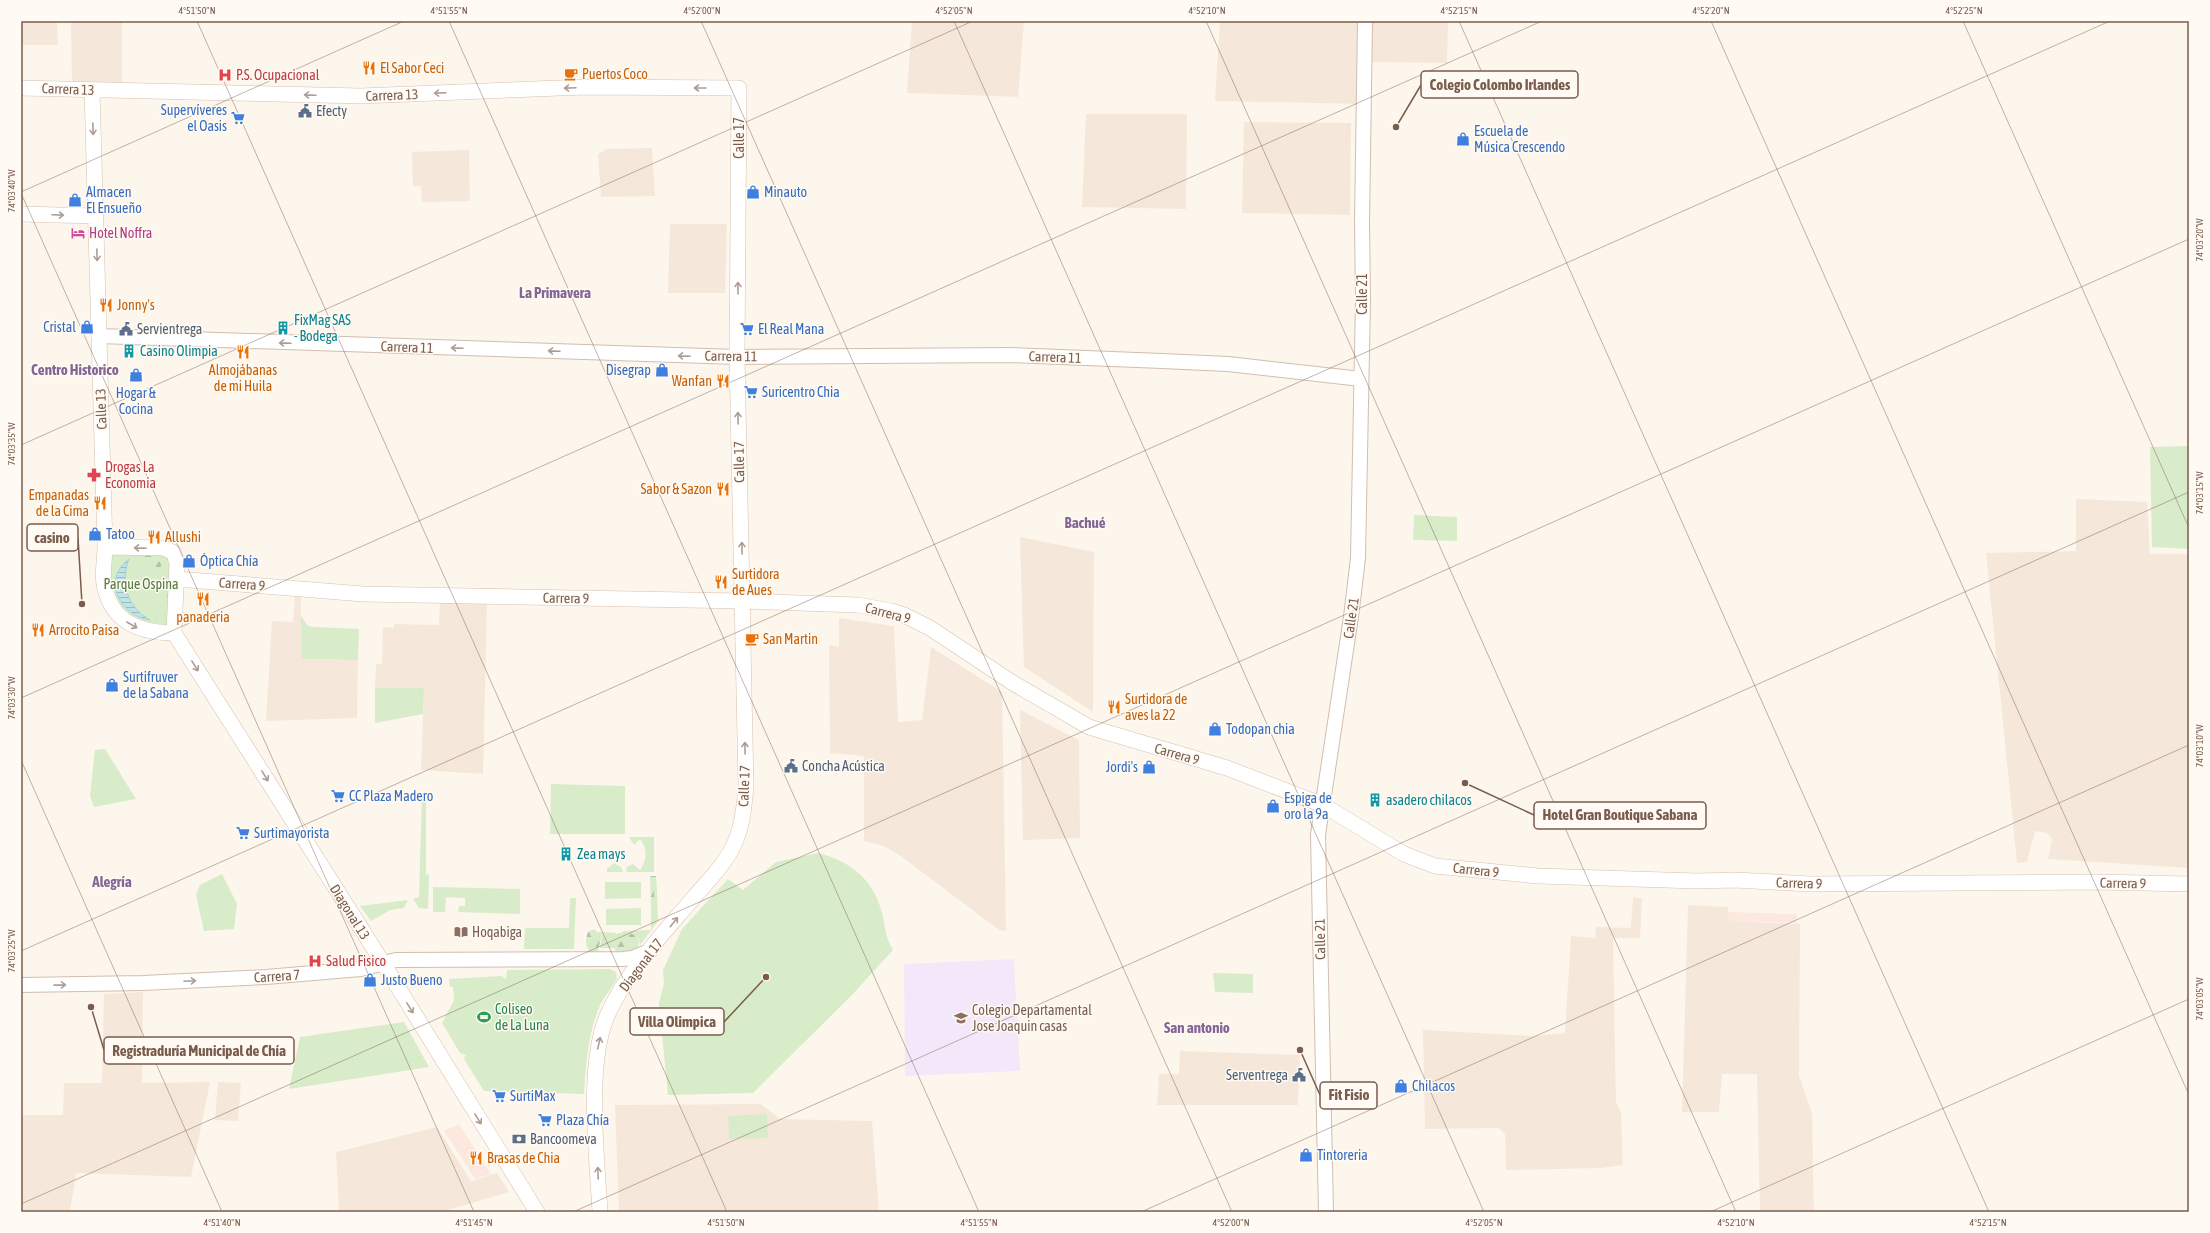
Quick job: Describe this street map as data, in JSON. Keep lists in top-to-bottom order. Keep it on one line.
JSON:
{"streets":{"main road":["Carrera 13","Calle 17","Calle 13","Carrera 9","Diagonal 13","Diagonal 17"],"street":["Calle 21","Carrera 11","Carrera 7"]},"crossings":[["Carrera 13","Calle 17"],["Carrera 13","Calle 13"],["Calle 17","Carrera 11"],["Calle 17","Carrera 9"],["Calle 17","Diagonal 17"],["Calle 21","Carrera 11"],["Calle 21","Carrera 9"],["Carrera 11","Calle 13"],["Calle 13","Diagonal 13"],["Diagonal 13","Carrera 7"],["Diagonal 17","Carrera 7"]],"one_way":["Carrera 13","Calle 17","Carrera 11","Calle 13","Diagonal 13","Diagonal 17","Carrera 7"],"districts":["La Primavera","Centro Historico","Bachué","Alegría","San antonio"],"parks":["Parque Ospina"],"places":{"restaurant":["El Sabor Ceci","Jonny's","Almojábanas de mi Huila","Wanfan","Sabor & Sazon","Empanadas de la Cima","Allushi","Surtidora de Aues","panaderia","Arrocito Paisa","Surtidora de aves la 22","Brasas de Chia"],"cafe":["Puertos Coco","San Martin"],"hospital":["P.S. Ocupacional","Salud Fisico"],"public building":["Efecty","Servientrega","Concha Acústica","Serventrega"],"supermarket":["Supervíveres el Oasis","El Real Mana","Suricentro Chia","CC Plaza Madero","Surtimayorista","SurtiMax","Plaza Chía"],"other":["Colegio Colombo Irlandes","casino","Hotel Gran Boutique Sabana","Villa Olimpica","Registraduría Municipal de Chía","Fit Fisio"],"shop":["Escuela de Música Crescendo","Minauto","Almacen El Ensueño","Cristal","Disegrap","Hogar & Cocina","Tatoo","Óptica Chía","Surtifruver de la Sabana","Todopan chia","Jordi's","Espiga de oro la 9a","Justo Bueno","Chilacos","Tintoreria"],"hotel":["Hotel Noffra"],"building":["FixMag SAS - Bodega","Casino Olimpia","asadero chilacos","Zea mays"],"pharmacy":["Drogas La Economia"],"library":["Hoqabiga"],"sports":["Coliseo de La Luna"],"school or university":["Colegio Departamental Jose Joaquin casas"],"bank":["Bancoomeva"]},"coordinates":["4°51'50\"N","4°51'55\"N","4°52'00\"N","4°52'05\"N","4°52'10\"N","4°52'15\"N","4°52'20\"N","4°52'25\"N","74°03'40\"W","74°03'20\"W","74°03'35\"W","74°03'15\"W","74°03'30\"W","74°03'10\"W","74°03'25\"W","74°03'05\"W","4°51'40\"N","4°51'45\"N"]}
